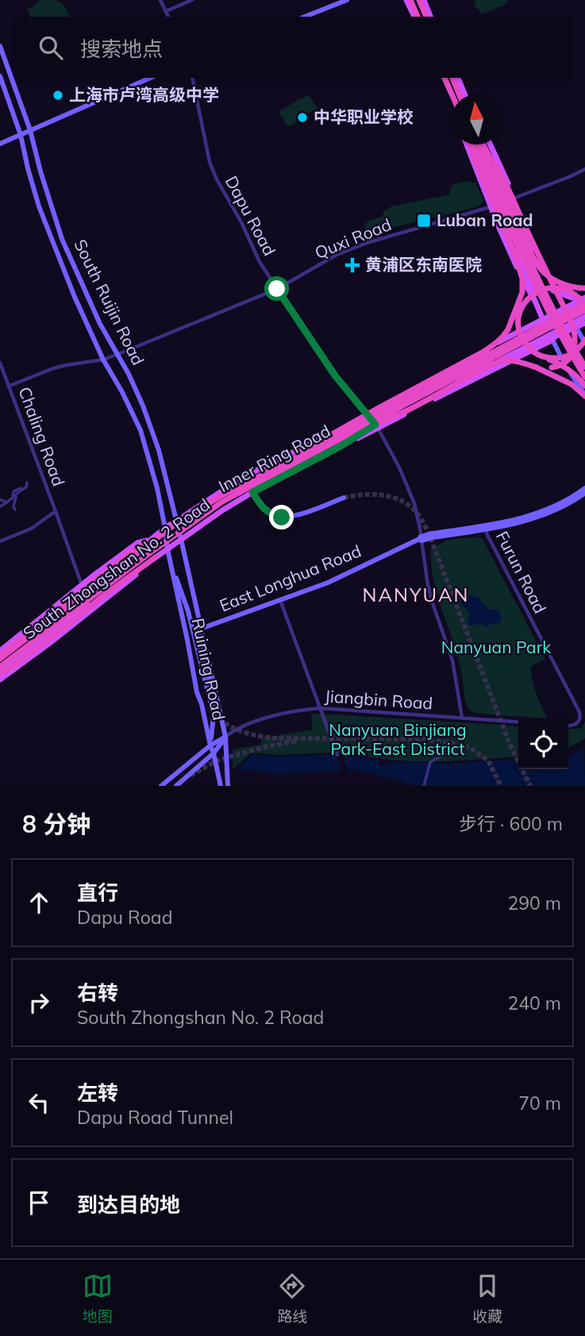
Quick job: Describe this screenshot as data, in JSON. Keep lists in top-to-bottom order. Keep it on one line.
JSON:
{"streets":{"highway":["Inner Ring Road"],"main road":["South Ruijin Road","South Zhongshan No. 2 Road","East Longhua Road","Ruining Road"],"street":["Dapu Road","Quxi Road","Chaling Road","Furun Road","Jiangbin Road"]},"crossings":[["Dapu Road","Quxi Road"],["Dapu Road","South Zhongshan No. 2 Road"],["Dapu Road","East Longhua Road"],["Dapu Road","Jiangbin Road"],["Quxi Road","South Ruijin Road"],["Quxi Road","Chaling Road"],["South Ruijin Road","South Zhongshan No. 2 Road"],["South Ruijin Road","East Longhua Road"],["South Ruijin Road","Ruining Road"],["Inner Ring Road","South Zhongshan No. 2 Road"],["Furun Road","East Longhua Road"],["East Longhua Road","Ruining Road"],["Ruining Road","Jiangbin Road"]],"districts":["NANYUAN"],"parks":["Nanyuan Park","Nanyuan Binjiang Park-East District"],"places":{"other":["上海市卢湾高级中学","中华职业学校"],"transit":["Luban Road"],"health":["黄浦区东南医院"]},"north":"top","page":{"search":"搜索地点","heading":["8 分钟","步行 · 600 m"],"list":[["直行","Dapu Road","290 m"],["右转","South Zhongshan No. 2 Road","240 m"],["左转","Dapu Road Tunnel","70 m"],"到达目的地"],"nav":["地图","路线","收藏"]}}
